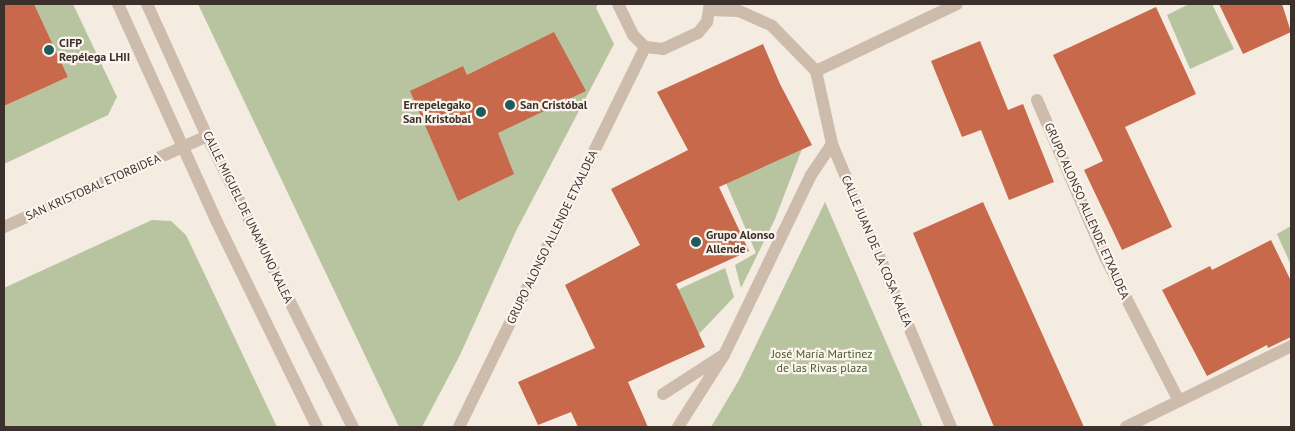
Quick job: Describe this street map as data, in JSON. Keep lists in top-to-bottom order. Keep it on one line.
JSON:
{"streets":{"street":["SAN KRISTOBAL ETORBIDEA","GRUPO ALONSO ALLENDE ETXALDEA","CALLE MIGUEL DE UNAMUNO KALEA","CALLE JUAN DE LA COSA KALEA"]},"crossings":[["SAN KRISTOBAL ETORBIDEA","CALLE MIGUEL DE UNAMUNO KALEA"]],"parks":["José María Martinez de las Rivas plaza"],"places":["CIFP Repélega LHII","San Cristóbal","Errepelegako San Kristobal","Grupo Alonso Allende"]}
